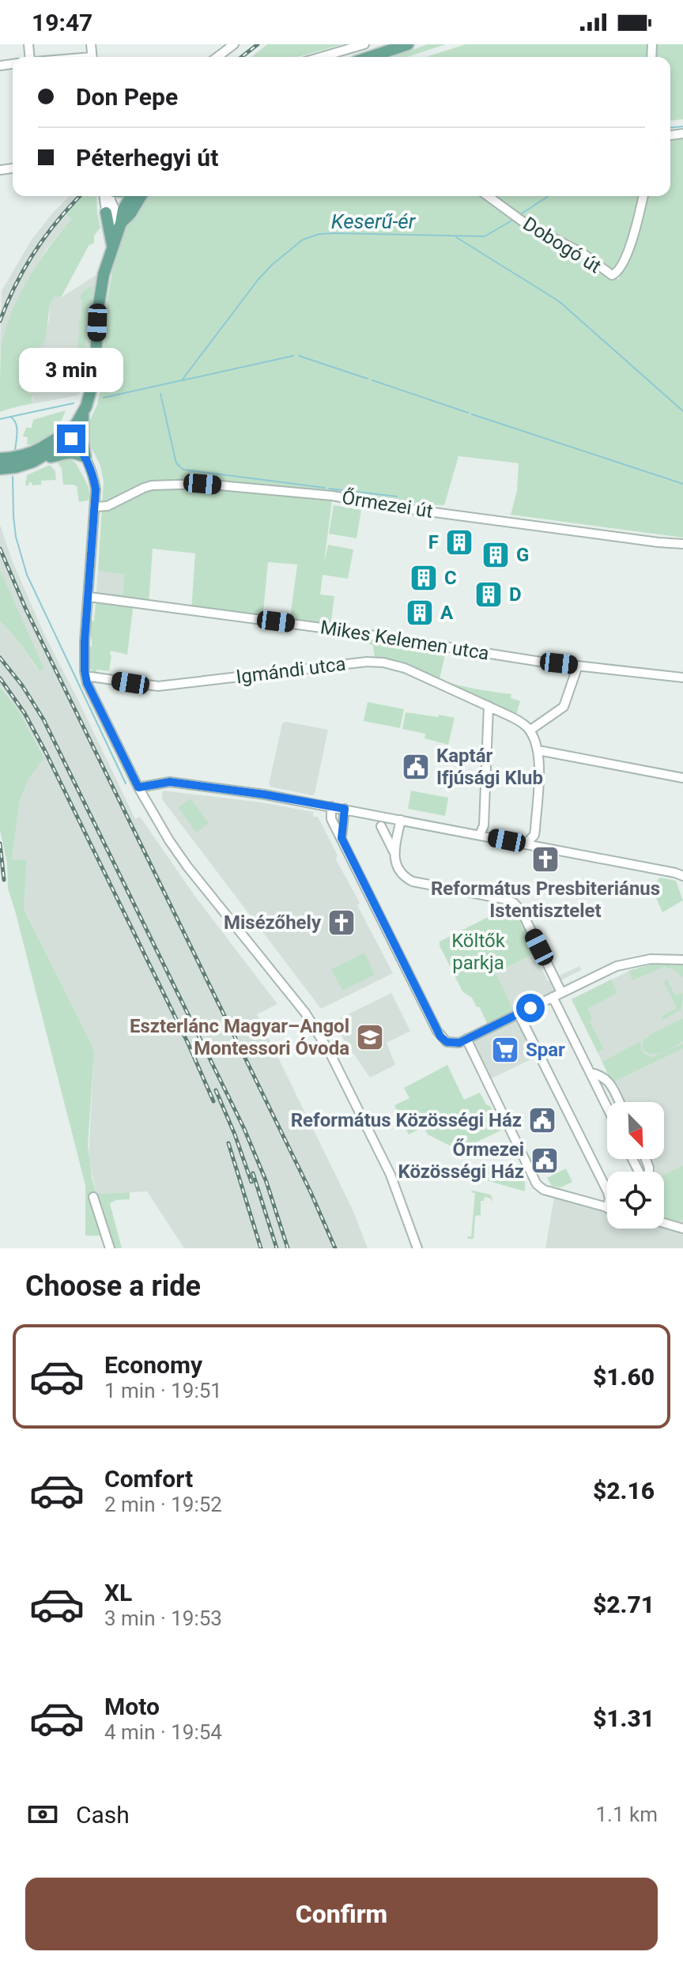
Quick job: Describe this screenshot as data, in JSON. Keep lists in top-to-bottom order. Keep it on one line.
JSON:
{"streets":{"street":["Dobogó út","Őrmezei út","Mikes Kelemen utca","Igmándi utca"]},"water":["Keserű-ér"],"parks":["Költők parkja"],"places":{"building":["F","G","C","D","A"],"public building":["Kaptár Ifjúsági Klub","Református Közösségi Ház","Őrmezei Közösségi Ház"],"church":["Református Presbiteriánus Istentisztelet","Misézőhely"],"school or university":["Eszterlánc Magyar–Angol Montessori Óvoda"],"supermarket":["Spar"]},"north":"bottom right","page":{"status":"19:47","banner":["Don Pepe","Péterhegyi út"],"bubble":"3 min","heading":"Choose a ride","list":[{"name":"Economy","note":"1 min · 19:51","value":"$1.60"},{"name":"Comfort","note":"2 min · 19:52","value":"$2.16"},{"name":"XL","note":"3 min · 19:53","value":"$2.71"},{"name":"Moto","note":"4 min · 19:54","value":"$1.31"}],"pay":["Cash","1.1 km"],"buttons":"Confirm"}}
